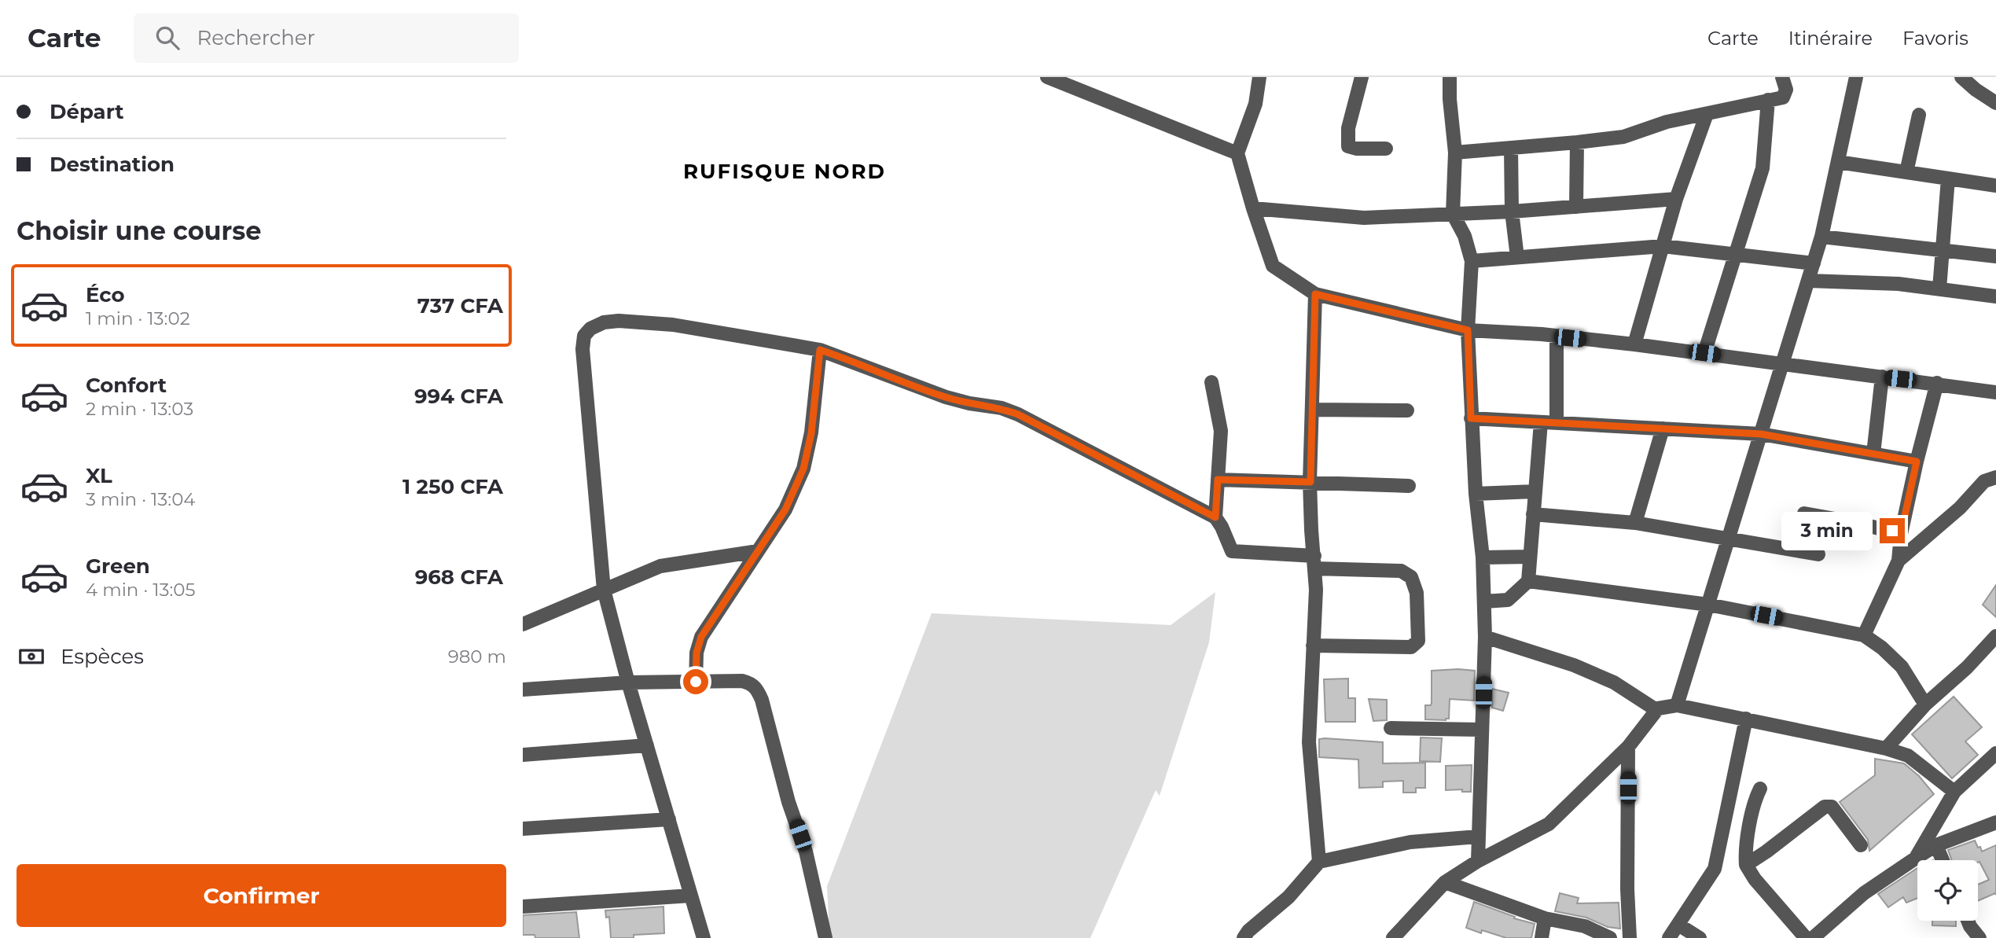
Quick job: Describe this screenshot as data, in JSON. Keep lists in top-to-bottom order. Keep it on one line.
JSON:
{"districts":["RUFISQUE NORD"],"page":{"header":"Carte","search":"Rechercher","nav":["Carte","Itinéraire","Favoris"],"banner":["Départ","Destination"],"heading":"Choisir une course","list":[{"name":"Éco","note":"1 min · 13:02","value":"737 CFA"},{"name":"Confort","note":"2 min · 13:03","value":"994 CFA"},{"name":"XL","note":"3 min · 13:04","value":"1 250 CFA"},{"name":"Green","note":"4 min · 13:05","value":"968 CFA"}],"bubble":"3 min","pay":["Espèces","980 m"],"buttons":"Confirmer"}}
